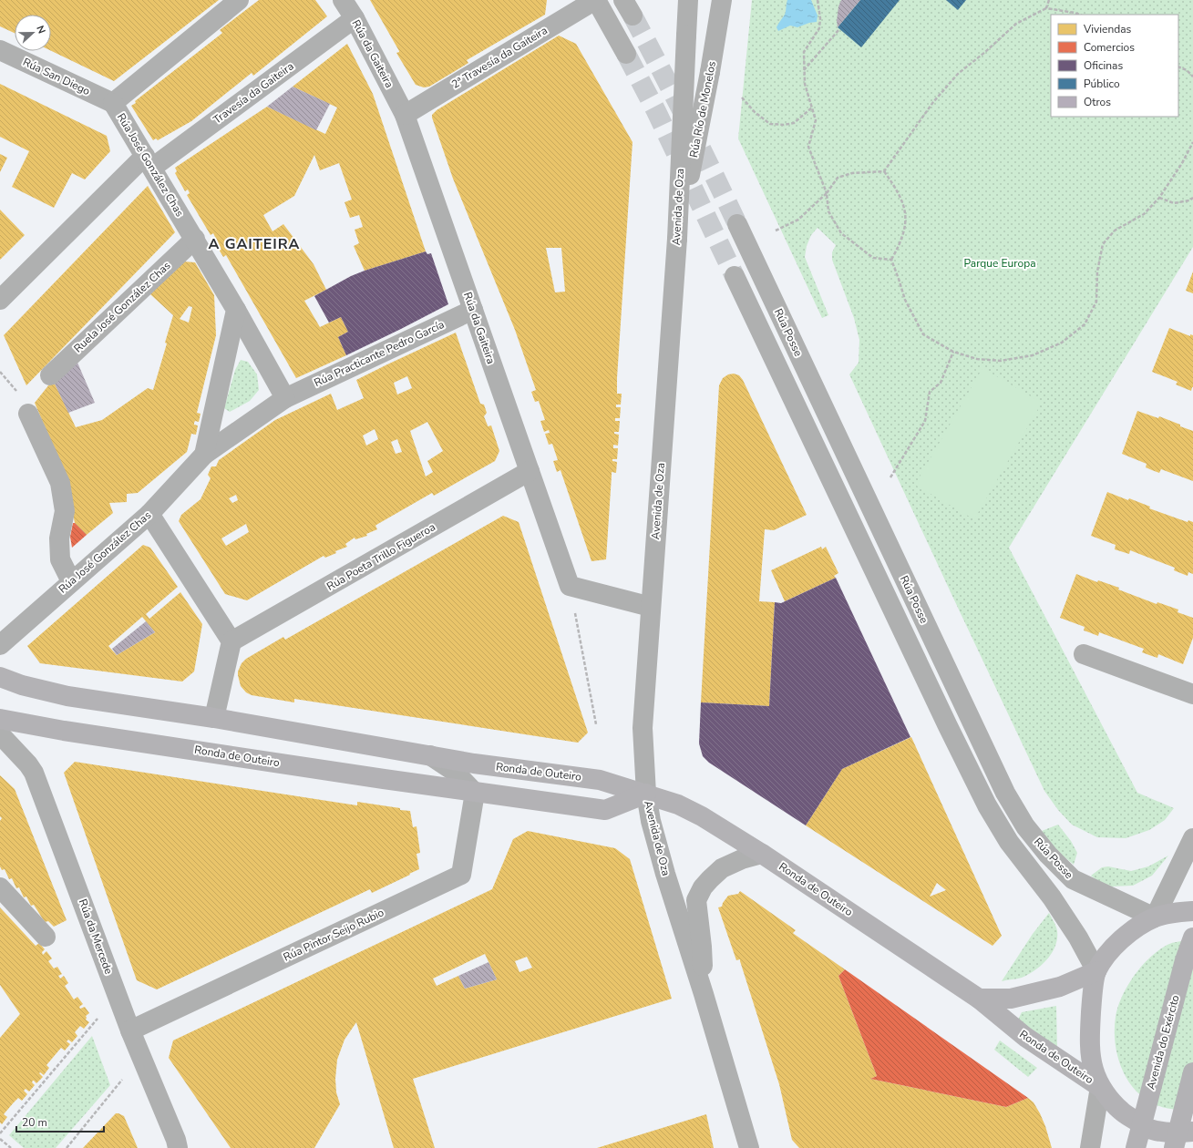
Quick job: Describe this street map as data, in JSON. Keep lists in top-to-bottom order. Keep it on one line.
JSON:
{"streets":{"main road":["Ronda de Outeiro","Avenida do Exército"],"street":["Rúa da Gaiteira","2ª Travesía da Gaiteira","Rúa San Diego","Travesía da Gaiteira","Rúa Río de Monelos","Rúa José González Chas","Avenida de Oza","Ruela José González Chas","Rúa Posse","Rúa Practicante Pedro García","Rúa Poeta Trillo Figueroa","Rúa Pintor Seijo Rubio","Rúa da Mercede"]},"crossings":[["Rúa da Gaiteira","2ª Travesía da Gaiteira"],["Rúa da Gaiteira","Travesía da Gaiteira"],["Rúa da Gaiteira","Rúa Practicante Pedro García"],["Rúa da Gaiteira","Rúa Poeta Trillo Figueroa"],["Rúa San Diego","Rúa José González Chas"],["Travesía da Gaiteira","Rúa José González Chas"],["Rúa Río de Monelos","Avenida de Oza"],["Rúa José González Chas","Ruela José González Chas"],["Rúa José González Chas","Rúa Practicante Pedro García"],["Avenida de Oza","Ronda de Outeiro"],["Ronda de Outeiro","Rúa Pintor Seijo Rubio"],["Rúa Pintor Seijo Rubio","Rúa da Mercede"]],"districts":["A GAITEIRA"],"parks":["Parque Europa"],"legend":["Viviendas","Comercios","Oficinas","Público","Otros"],"scale_bar":"20 m","north":"right"}
